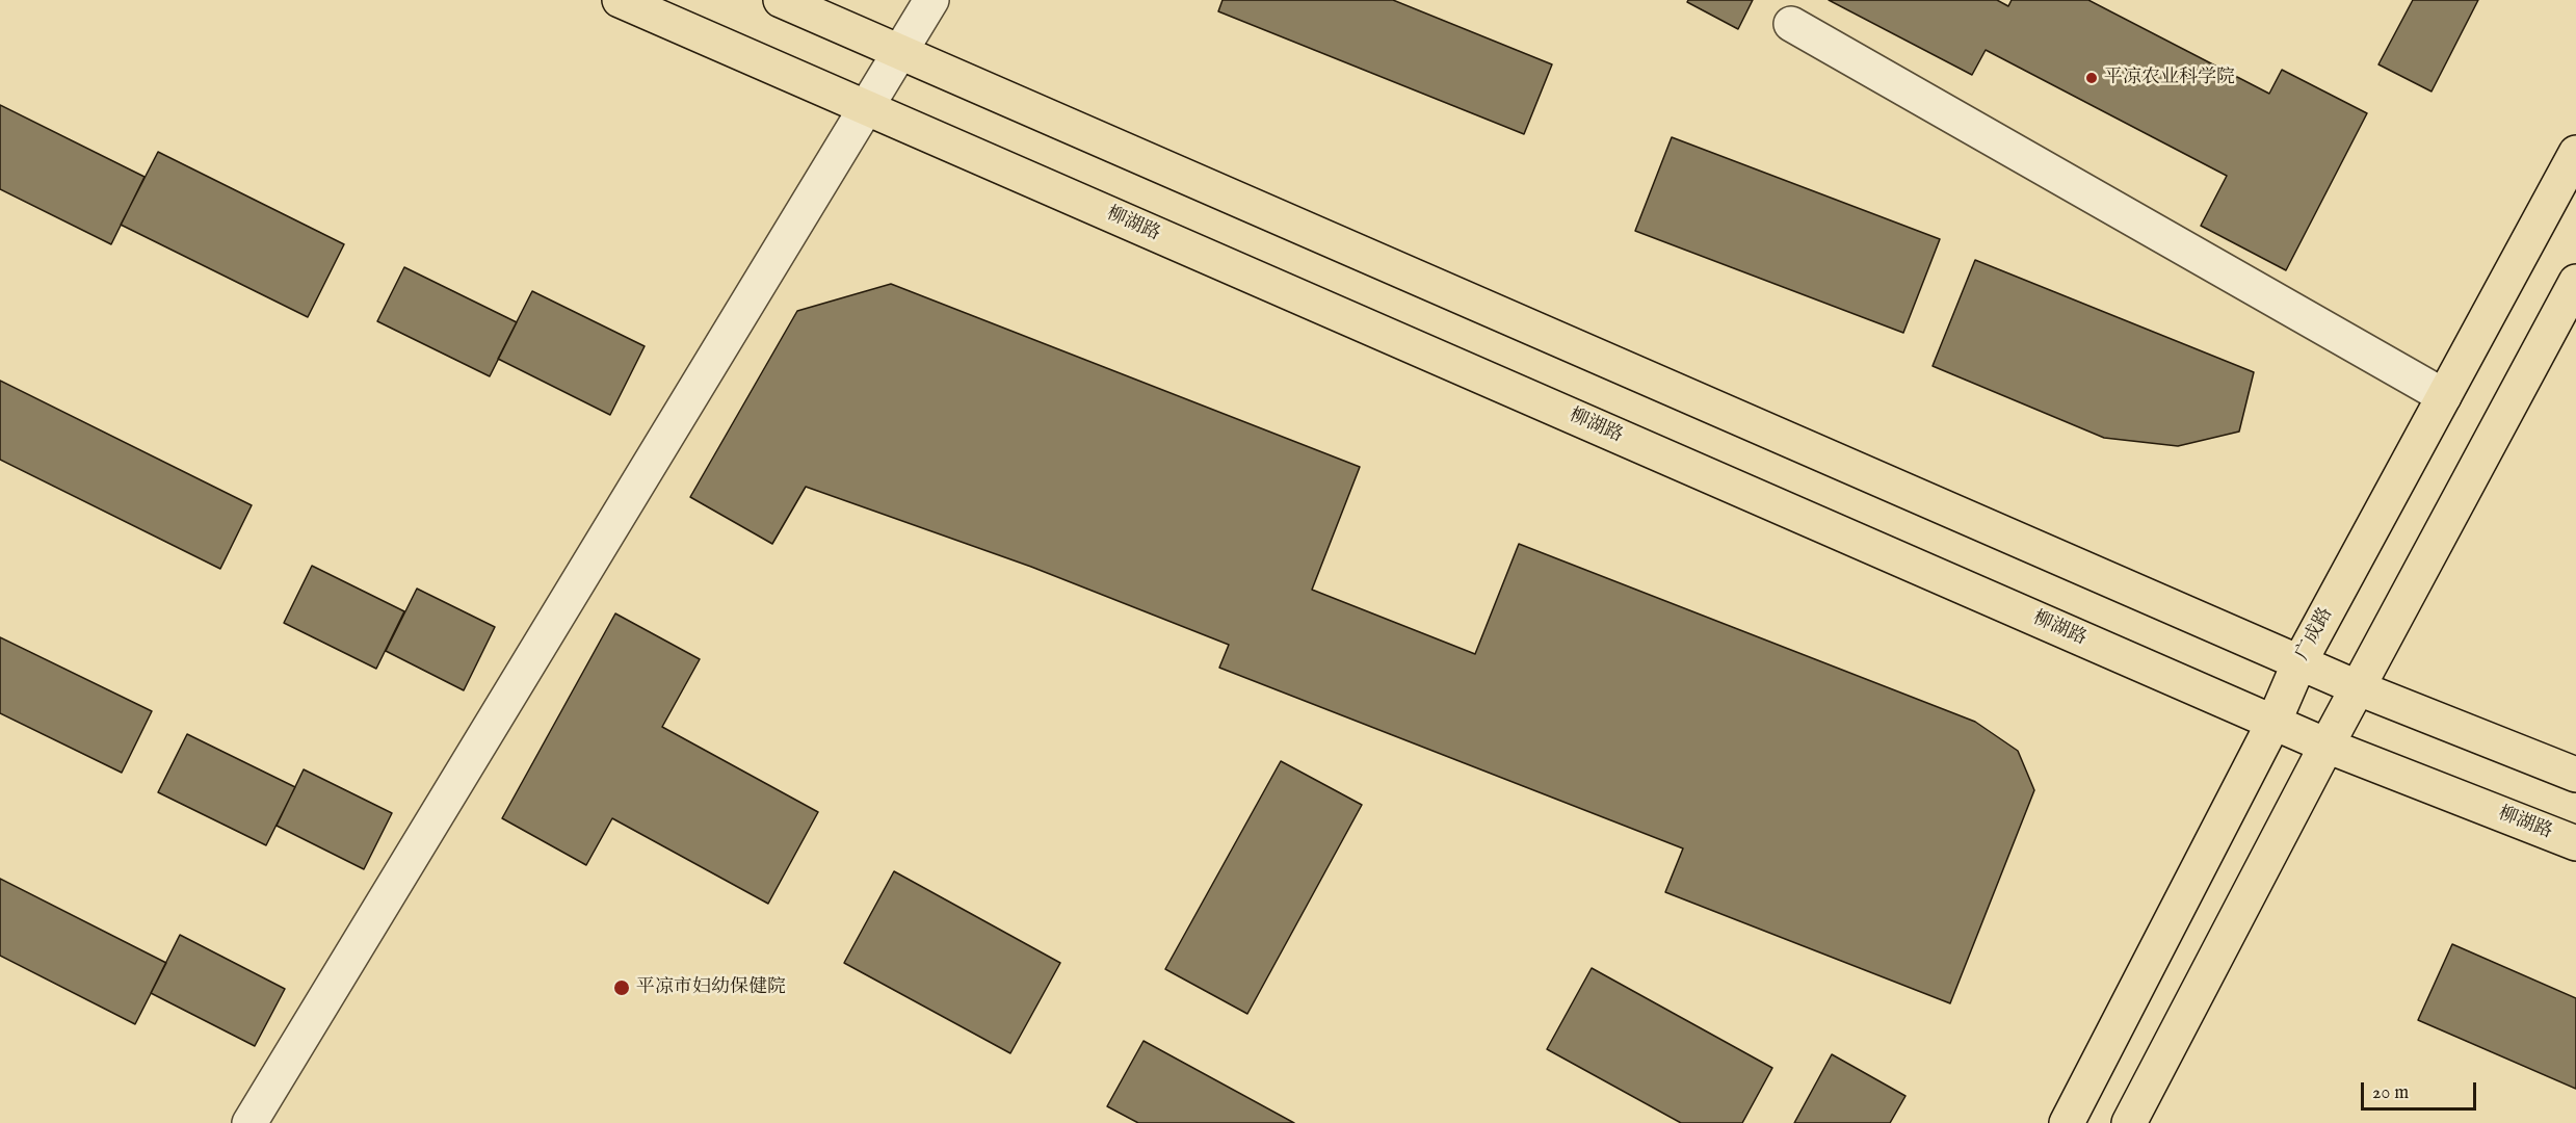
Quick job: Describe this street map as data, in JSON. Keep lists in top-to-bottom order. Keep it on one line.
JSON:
{"streets":{"main road":["柳湖路","广成路"]},"crossings":[["柳湖路","广成路"]],"places":["平凉农业科学院","平凉市妇幼保健院"],"scale_bar":"20 m"}
